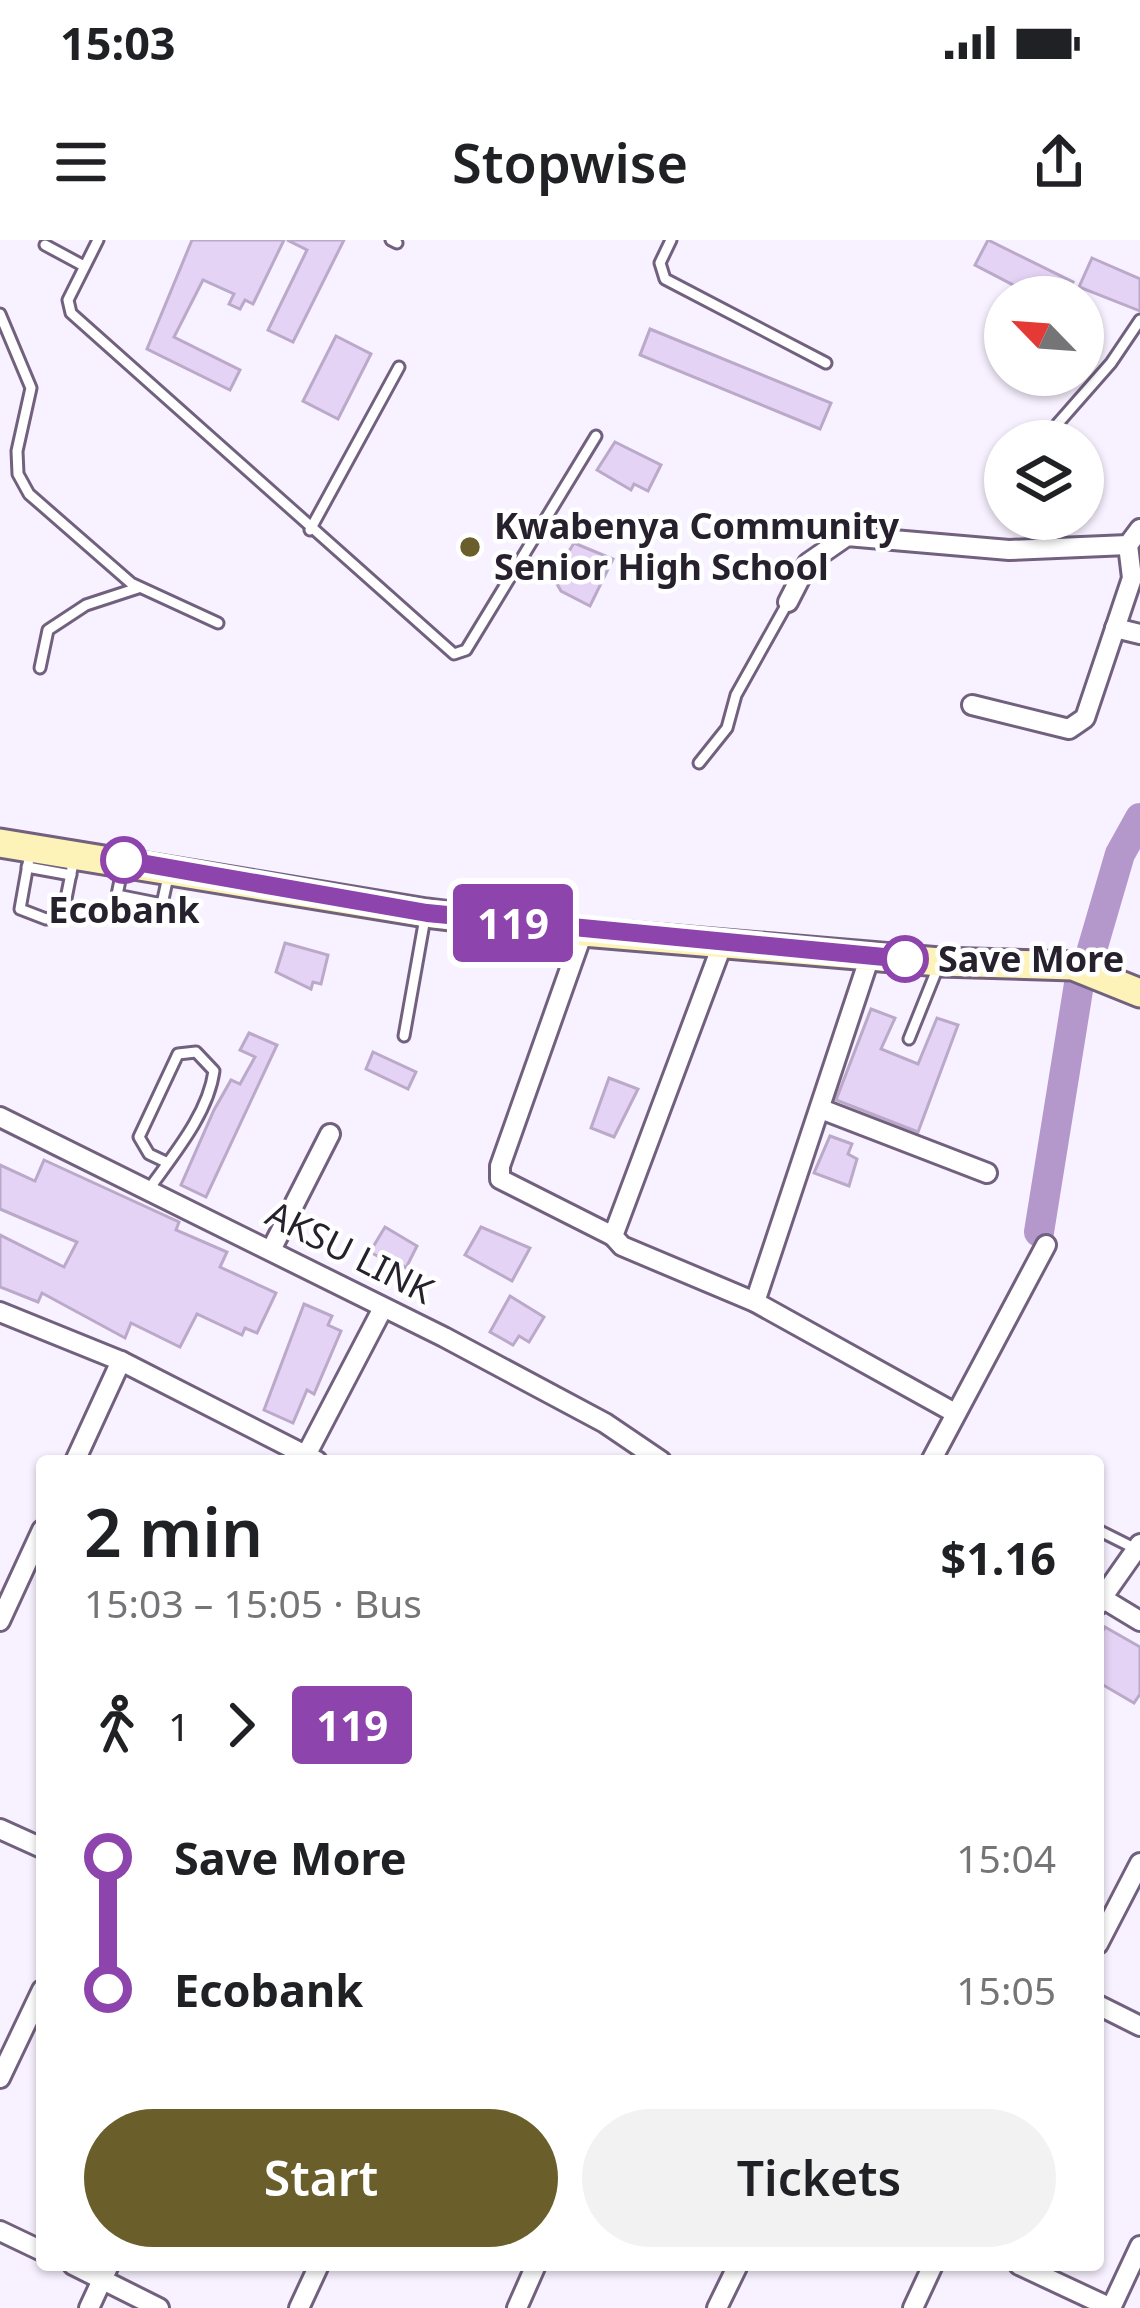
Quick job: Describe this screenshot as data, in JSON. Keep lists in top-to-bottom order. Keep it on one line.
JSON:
{"streets":{"street":["AKSU LINK"]},"places":["Kwabenya Community Senior High School","Ecobank","Save More"],"lines":["bus line 119"],"north":"top left","page":{"status":"15:03","header":"Stopwise","on_map":"119","heading":["2 min","15:03 – 15:05 · Bus","$1.16"],"legs":["1","119"],"list":[{"name":"Save More","value":"15:04"},{"name":"Ecobank","value":"15:05"}],"buttons":["Start","Tickets"]}}
